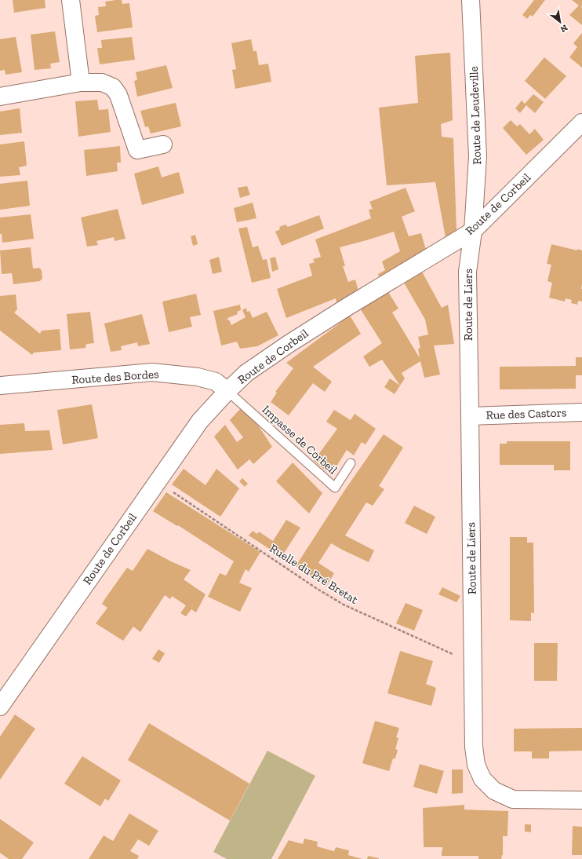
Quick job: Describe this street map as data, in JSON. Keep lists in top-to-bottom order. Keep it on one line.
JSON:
{"streets":{"street":["Route de Leudeville","Route de Corbeil","Route de Liers","Route des Bordes","Rue des Castors"],"lane":["Impasse de Corbeil"],"path":["Ruelle du Pré Bretat"]},"crossings":[["Route de Leudeville","Route de Corbeil"],["Route de Leudeville","Route de Liers"],["Route de Corbeil","Route de Liers"],["Route de Corbeil","Route des Bordes"],["Route de Corbeil","Impasse de Corbeil"],["Route de Corbeil","Ruelle du Pré Bretat"],["Route de Liers","Rue des Castors"],["Route de Liers","Ruelle du Pré Bretat"],["Route des Bordes","Impasse de Corbeil"]],"north":"bottom right"}
